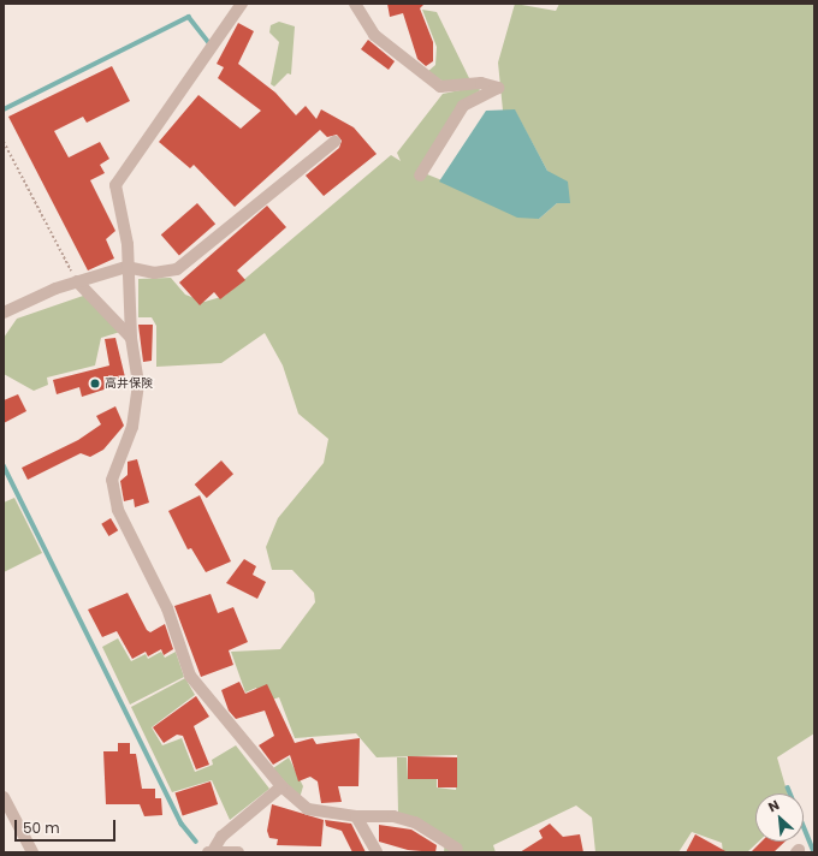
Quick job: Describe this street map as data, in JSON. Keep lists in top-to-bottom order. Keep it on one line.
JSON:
{"places":["高井保険"],"scale_bar":"50 m","north":"top left"}
